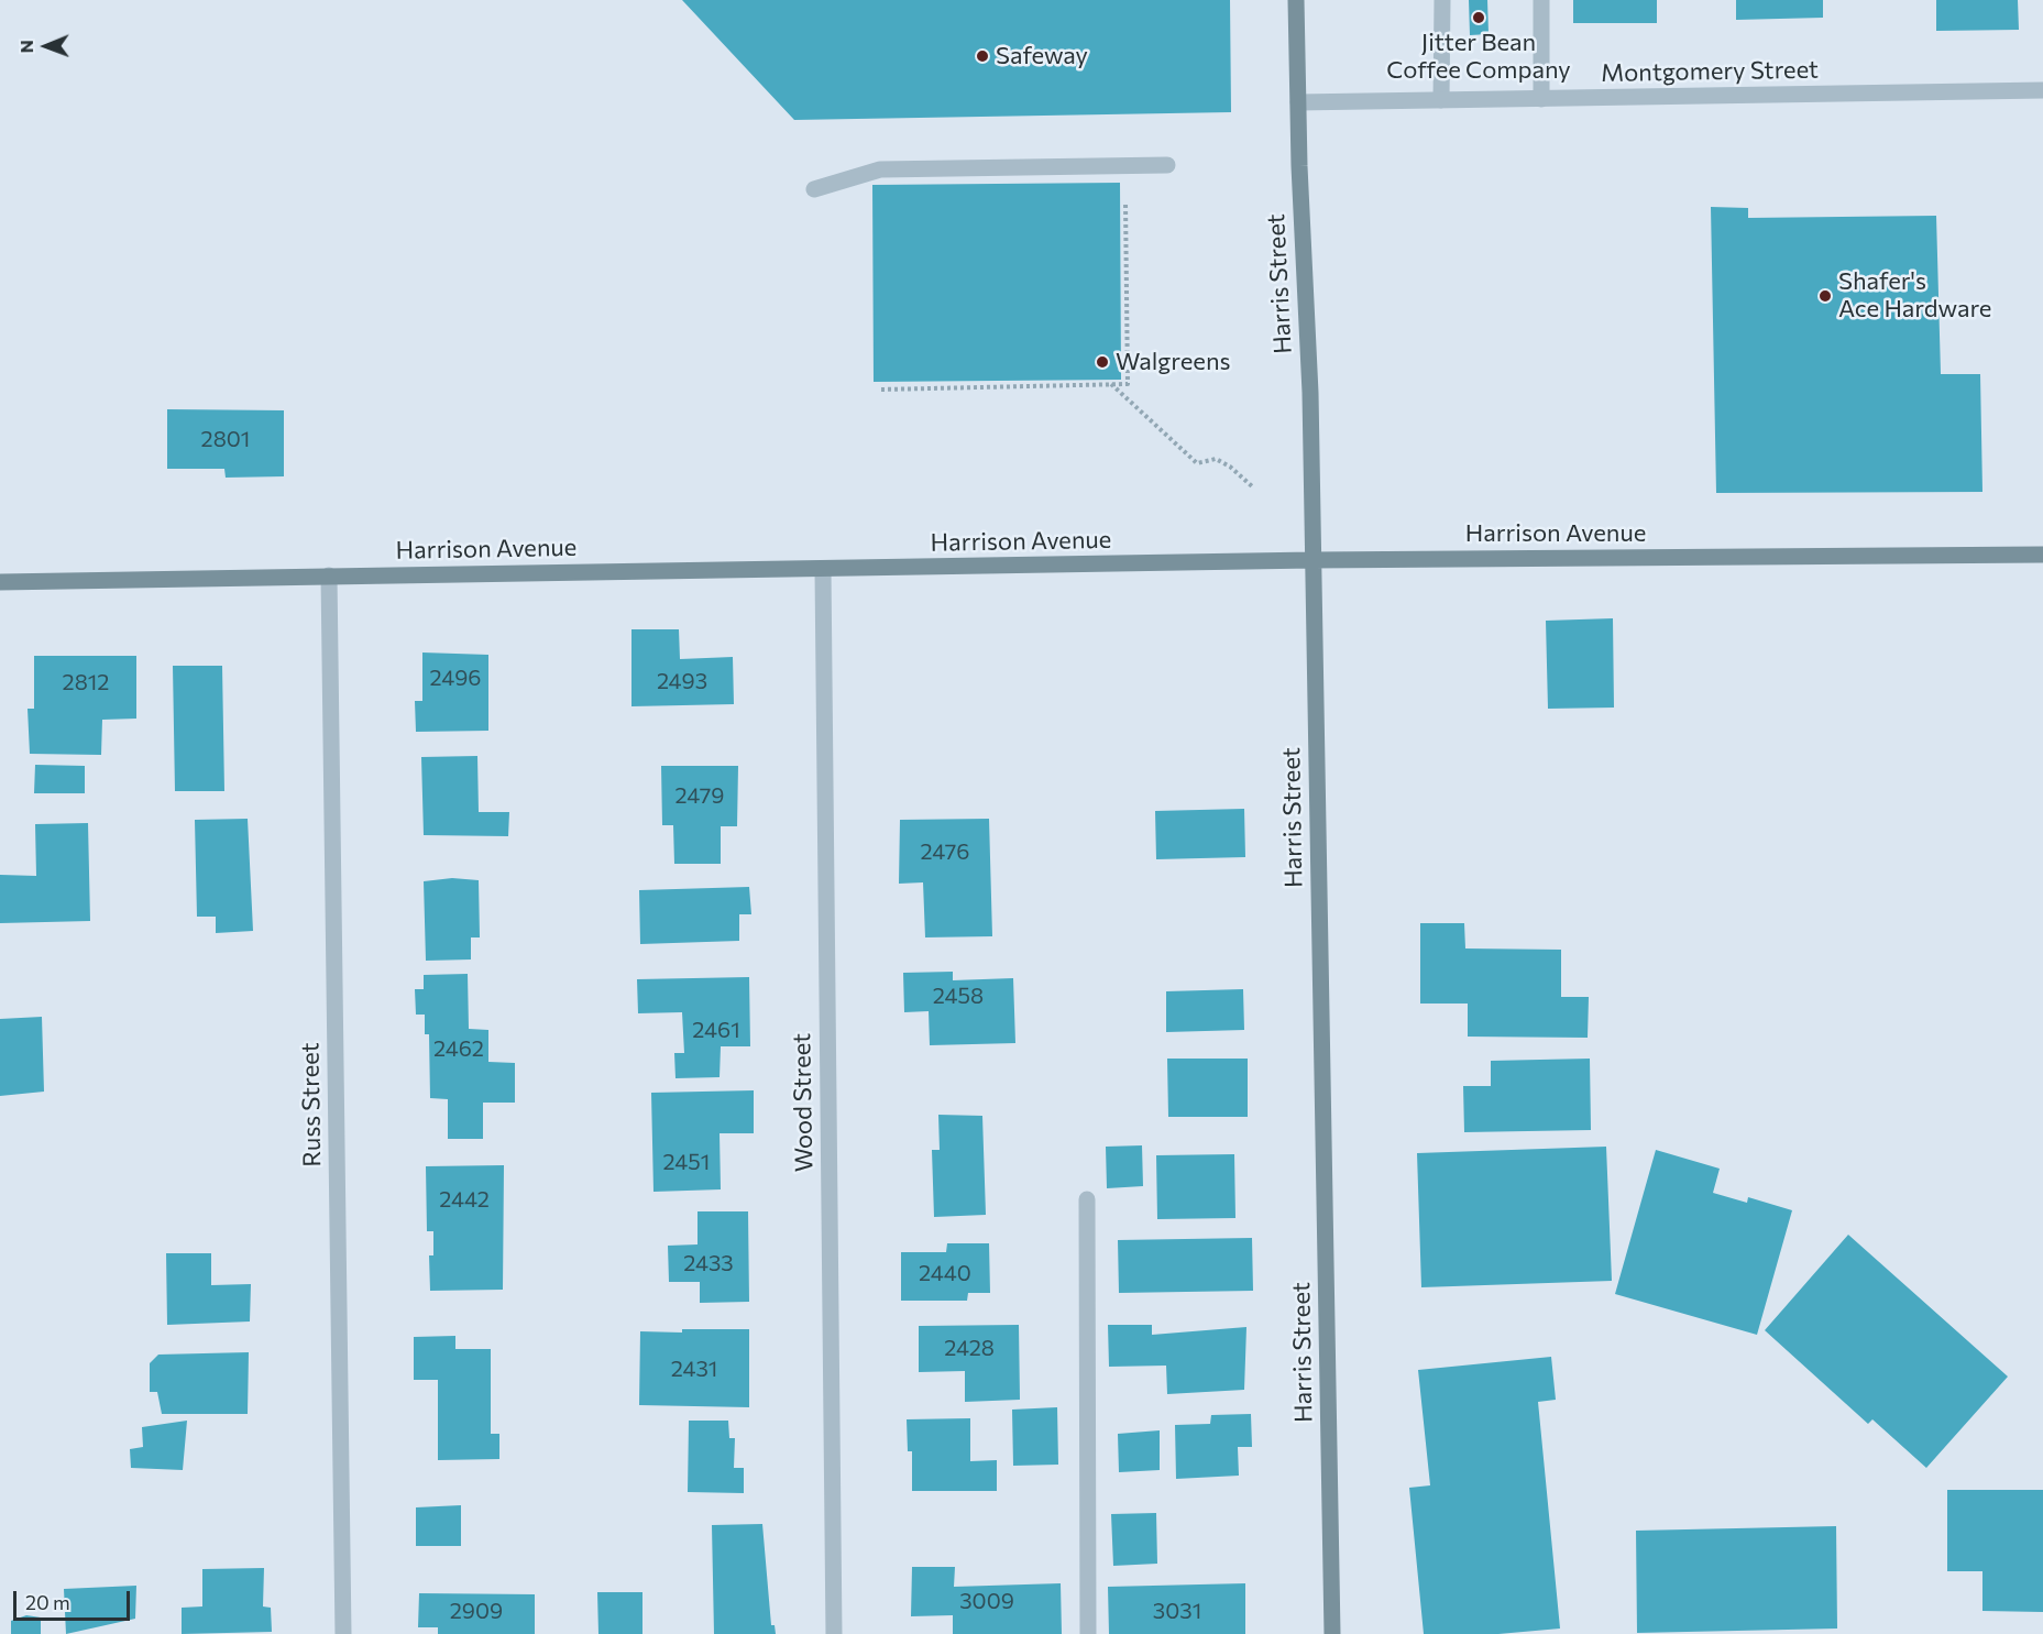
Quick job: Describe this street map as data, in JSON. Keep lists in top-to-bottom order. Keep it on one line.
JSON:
{"streets":{"main road":["Harris Street","Harrison Avenue"],"street":["Montgomery Street","Wood Street","Russ Street"]},"crossings":[["Montgomery Street","Harris Street"],["Harris Street","Harrison Avenue"],["Harrison Avenue","Wood Street"],["Harrison Avenue","Russ Street"]],"places":["Jitter Bean Coffee Company","Safeway","Shafer's Ace Hardware","Walgreens"],"house_numbers":["2801","2496","2493","2812","2479","2476","2458","2461","2462","2451","2442","2433","2440","2428","2431","3009","2909","3031"],"scale_bar":"20 m","north":"left"}
